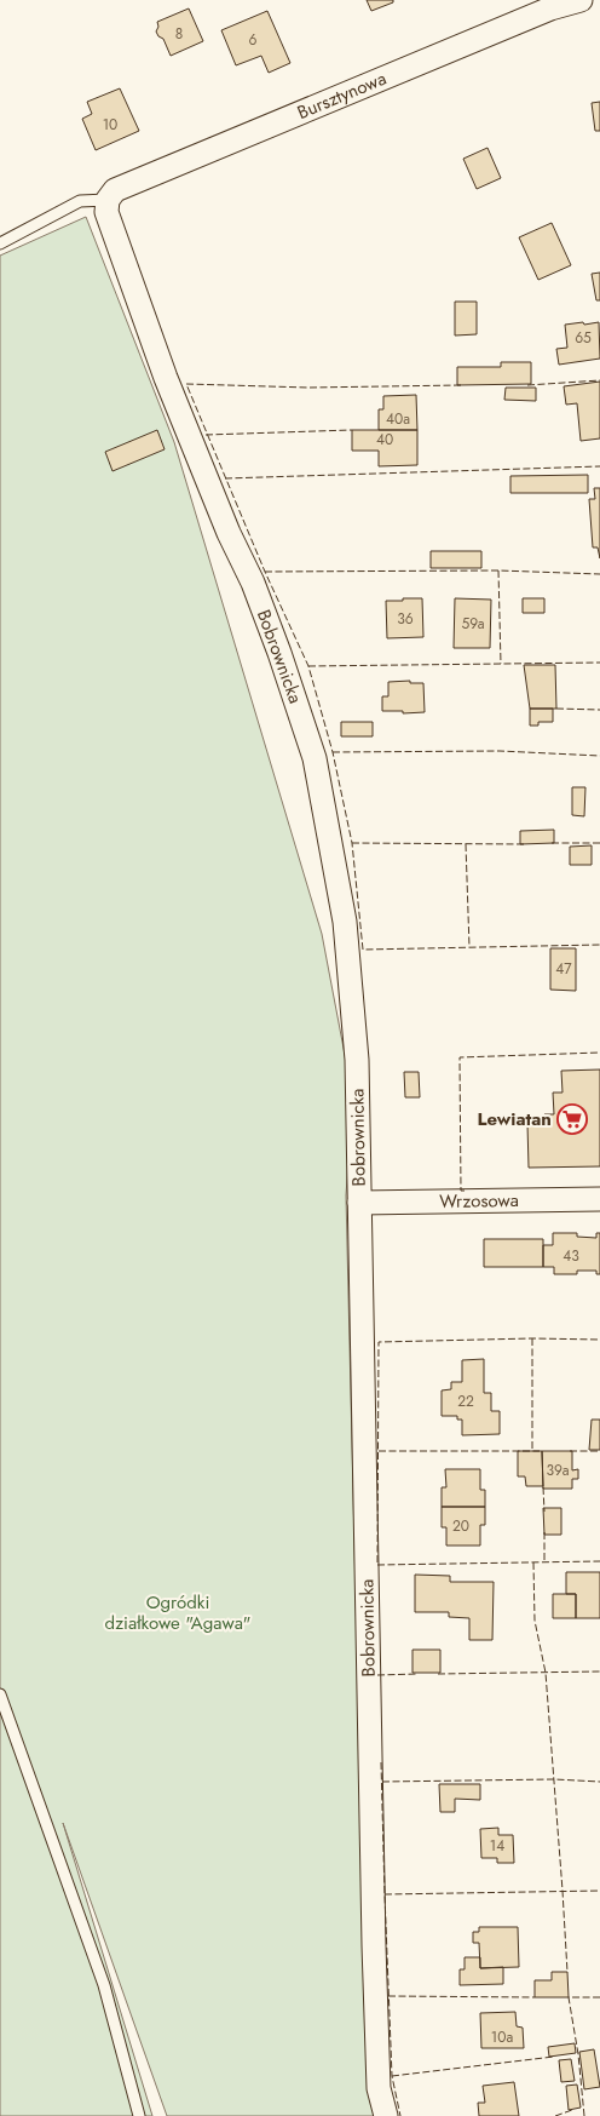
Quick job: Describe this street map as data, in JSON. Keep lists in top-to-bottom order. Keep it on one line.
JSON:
{"streets":{"street":["Bursztynowa","Bobrownicka","Wrzosowa"]},"crossings":[["Bursztynowa","Bobrownicka"],["Bobrownicka","Wrzosowa"]],"parks":["Ogródki działkowe \"Agawa\""],"places":{"supermarket":["Lewiatan"]},"house_numbers":["8","6","10","65","40a","40","36","59a","47","43","22","39a","20","14","10a"]}
